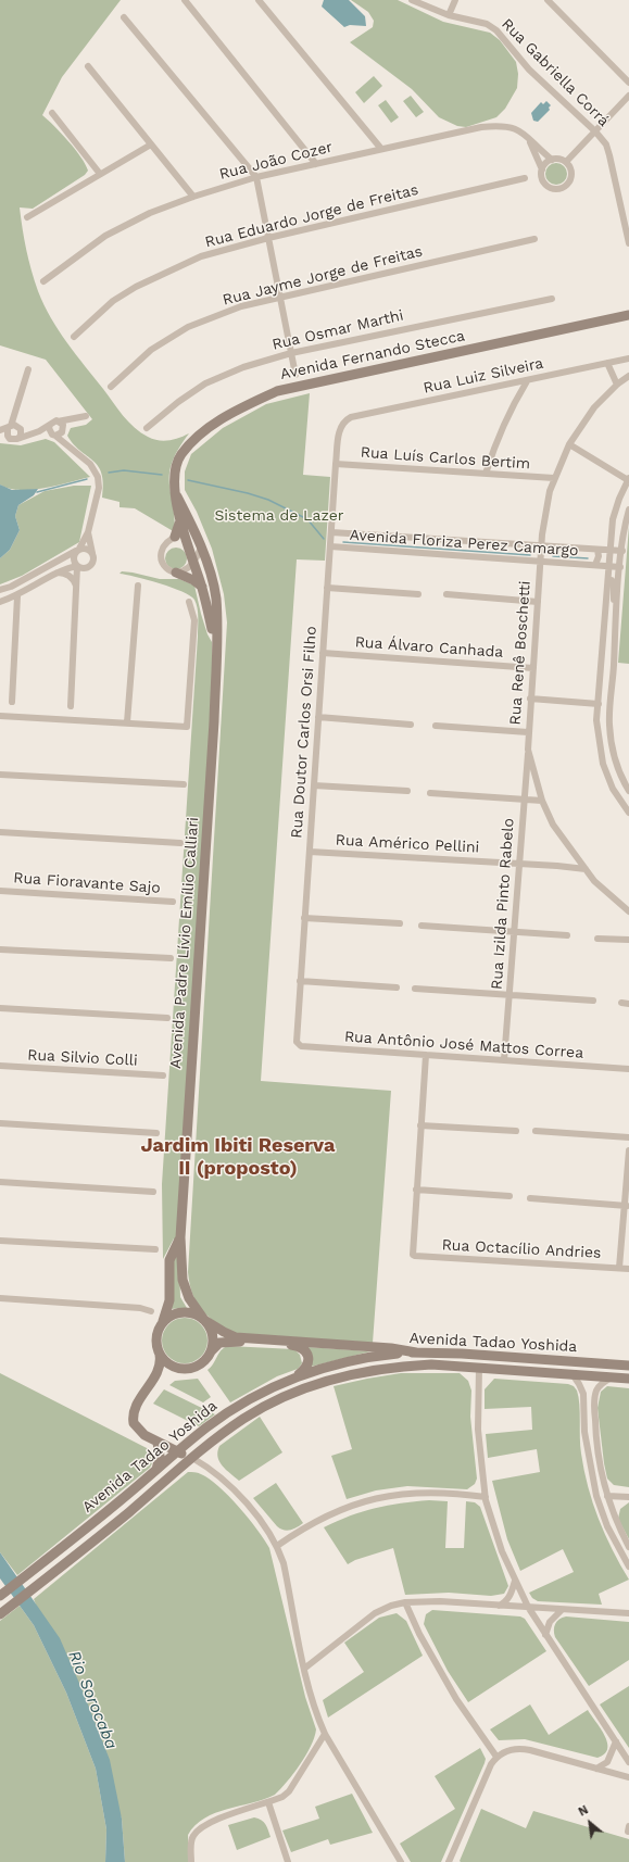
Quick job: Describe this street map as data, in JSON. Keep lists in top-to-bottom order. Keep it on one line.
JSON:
{"streets":{"street":["Rua Gabriella Corrá","Rua João Cozer","Rua Eduardo Jorge de Freitas","Rua Jayme Jorge de Freitas","Rua Osmar Marthi","Avenida Fernando Stecca","Rua Luiz Silveira","Rua Luís Carlos Bertim","Avenida Floriza Perez Camargo","Rua Álvaro Canhada","Rua Renê Boschetti","Rua Doutor Carlos Orsi Filho","Rua Américo Pellini","Rua Fioravante Sajo","Rua Izilda Pinto Rabelo","Avenida Padre Lívio Emílio Calliari","Rua Antônio José Mattos Correa","Rua Silvio Colli","Rua Octacílio Andries","Avenida Tadao Yoshida"]},"crossings":[["Avenida Fernando Stecca","Avenida Padre Lívio Emílio Calliari"],["Rua Luiz Silveira","Rua Doutor Carlos Orsi Filho"],["Rua Luís Carlos Bertim","Rua Renê Boschetti"],["Rua Luís Carlos Bertim","Rua Doutor Carlos Orsi Filho"],["Avenida Floriza Perez Camargo","Rua Renê Boschetti"],["Avenida Floriza Perez Camargo","Rua Doutor Carlos Orsi Filho"],["Rua Álvaro Canhada","Rua Renê Boschetti"],["Rua Álvaro Canhada","Rua Doutor Carlos Orsi Filho"],["Rua Renê Boschetti","Rua Américo Pellini"],["Rua Renê Boschetti","Rua Izilda Pinto Rabelo"],["Rua Doutor Carlos Orsi Filho","Rua Américo Pellini"],["Rua Doutor Carlos Orsi Filho","Rua Antônio José Mattos Correa"],["Rua Américo Pellini","Rua Izilda Pinto Rabelo"],["Rua Izilda Pinto Rabelo","Rua Antônio José Mattos Correa"]],"districts":["Jardim Ibiti Reserva II (proposto)"],"water":["Rio Sorocaba"],"parks":["Sistema de Lazer"],"north":"top left"}
